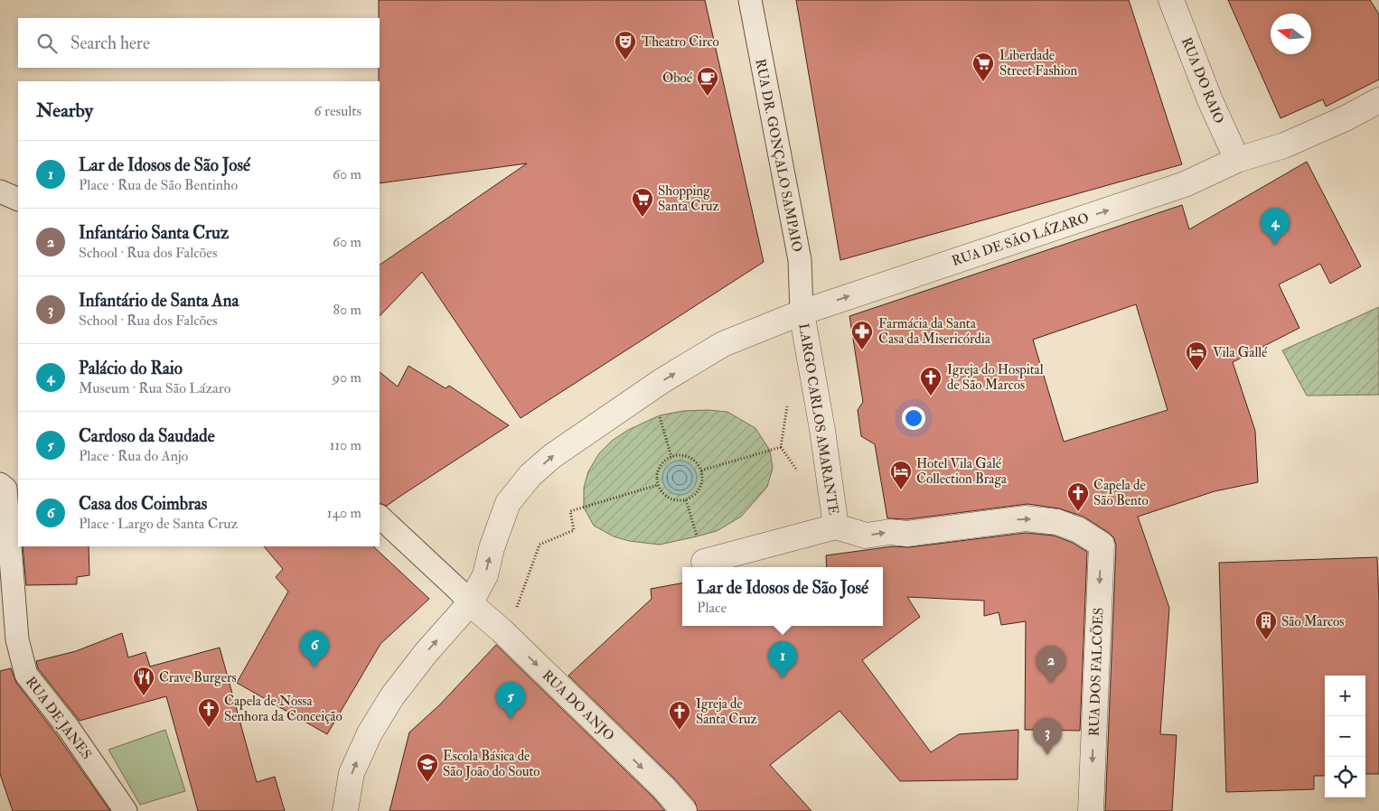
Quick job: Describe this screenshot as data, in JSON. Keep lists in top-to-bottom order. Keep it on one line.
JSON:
{"streets":{"street":["RUA DO RAIO","RUA DR. GONÇALO SAMPAIO","RUA DE SÃO LÁZARO","LARGO CARLOS AMARANTE","RUA DOS FALCÕES","RUA DO ANJO","RUA DE JANES"]},"crossings":[["RUA DO RAIO","RUA DE SÃO LÁZARO"],["RUA DR. GONÇALO SAMPAIO","RUA DE SÃO LÁZARO"],["RUA DR. GONÇALO SAMPAIO","LARGO CARLOS AMARANTE"],["RUA DE SÃO LÁZARO","LARGO CARLOS AMARANTE"],["LARGO CARLOS AMARANTE","RUA DOS FALCÕES"],["LARGO CARLOS AMARANTE","RUA DO ANJO"]],"one_way":["RUA DE SÃO LÁZARO","LARGO CARLOS AMARANTE","RUA DO ANJO"],"places":{"theatre":["Theatro Circo"],"supermarket":["Liberdade Street Fashion","Shopping Santa Cruz"],"cafe":["Oboé"],"pharmacy":["Farmácia da Santa Casa da Misericórdia"],"hotel":["Vila Gallé","Hotel Vila Galé Collection Braga"],"church":["Igreja do Hospital de São Marcos","Capela de São Bento","Capela de Nossa Senhora da Conceição","Igreja de Santa Cruz"],"building":["São Marcos"],"restaurant":["Crave Burgers"],"school or university":["Escola Básica de São João do Souto"]},"north":"left","page":{"search":"Search here","heading":["Nearby","6 results"],"list":[{"mark":"1","name":"Lar de Idosos de São José","note":"Place · Rua de São Bentinho","value":"60 m"},{"mark":"2","name":"Infantário Santa Cruz","note":"School · Rua dos Falcões","value":"60 m"},{"mark":"3","name":"Infantário de Santa Ana","note":"School · Rua dos Falcões","value":"80 m"},{"mark":"4","name":"Palácio do Raio","note":"Museum · Rua São Lázaro","value":"90 m"},{"mark":"5","name":"Cardoso da Saudade","note":"Place · Rua do Anjo","value":"110 m"},{"mark":"6","name":"Casa dos Coimbras","note":"Place · Largo de Santa Cruz","value":"140 m"}],"pins":["4","6","1","2","5","3"],"popup":["Lar de Idosos de São José","Place"],"map_buttons":["+","−"]}}
